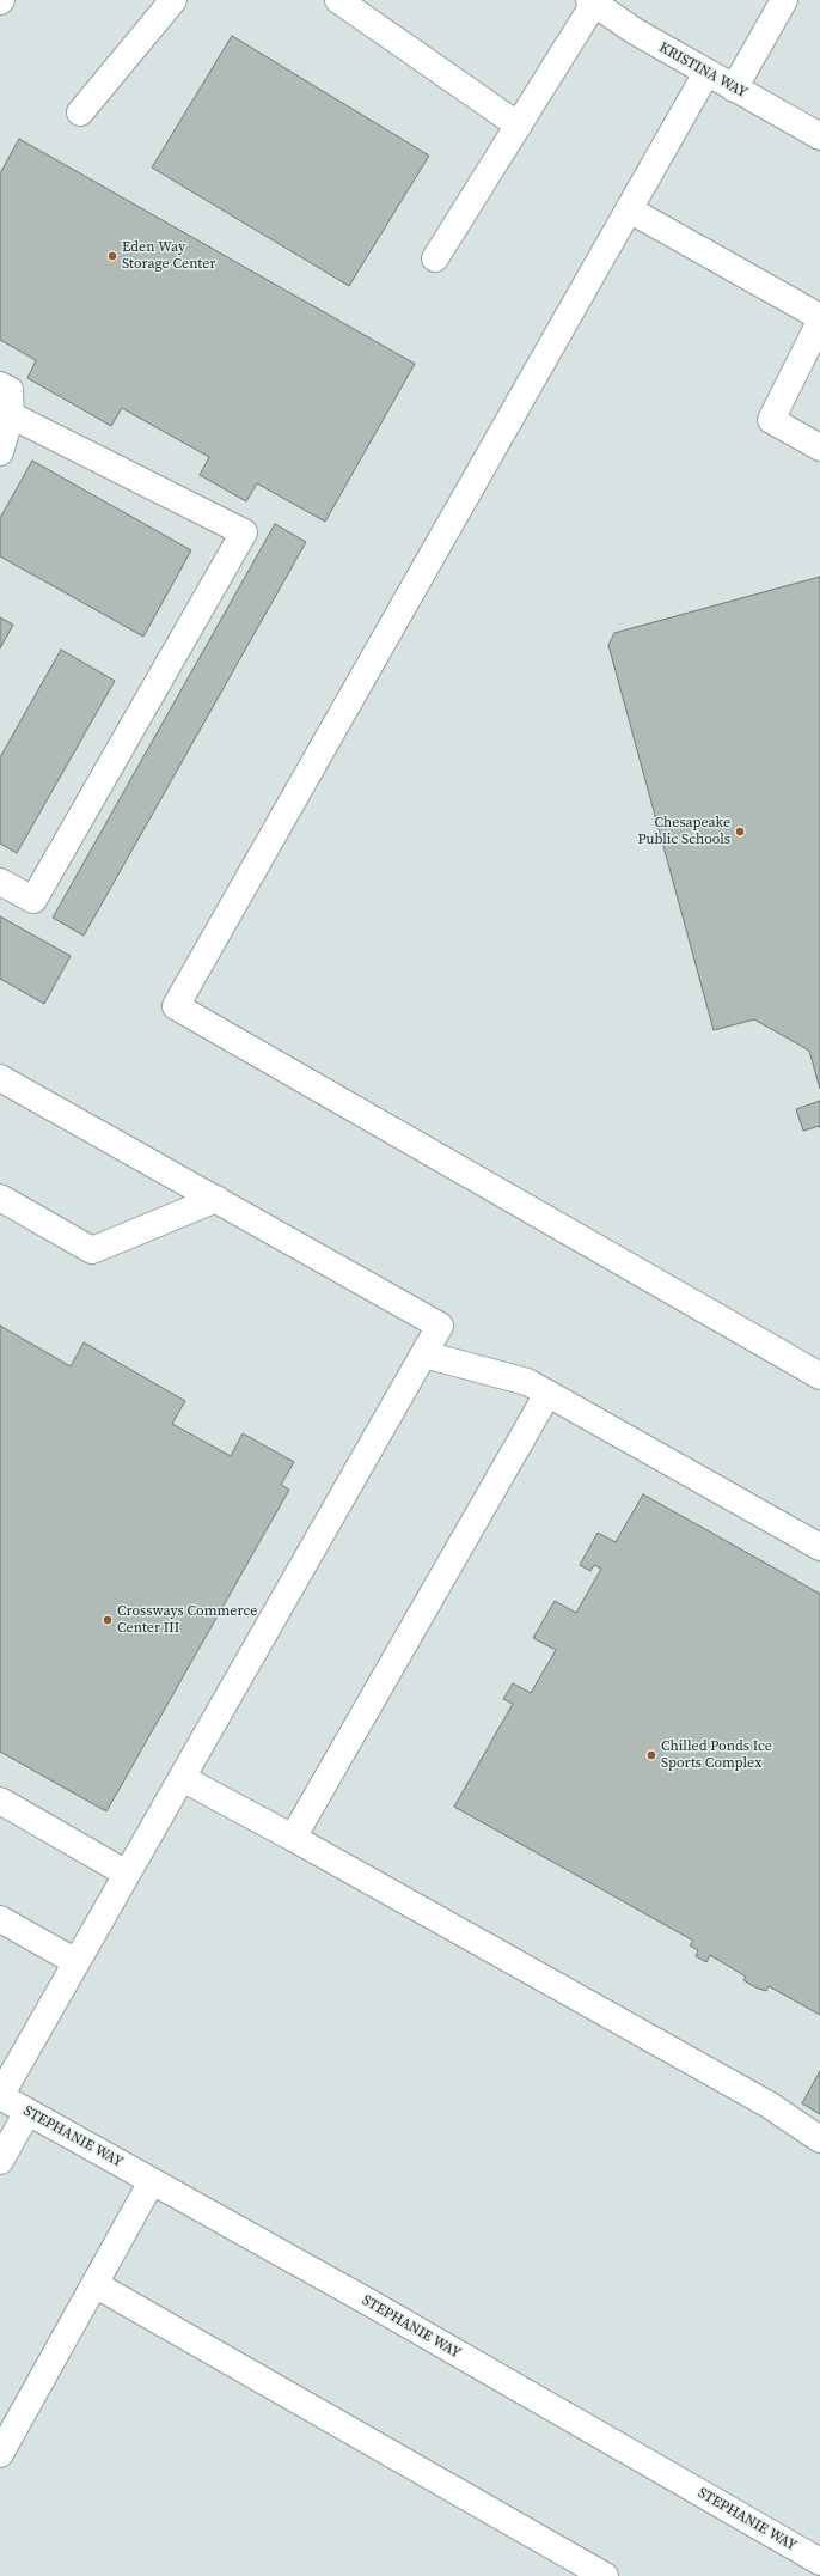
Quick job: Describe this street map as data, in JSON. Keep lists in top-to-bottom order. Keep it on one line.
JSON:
{"streets":{"street":["KRISTINA WAY","STEPHANIE WAY"]},"places":["Eden Way Storage Center","Chesapeake Public Schools","Crossways Commerce Center III","Chilled Ponds Ice Sports Complex"]}
